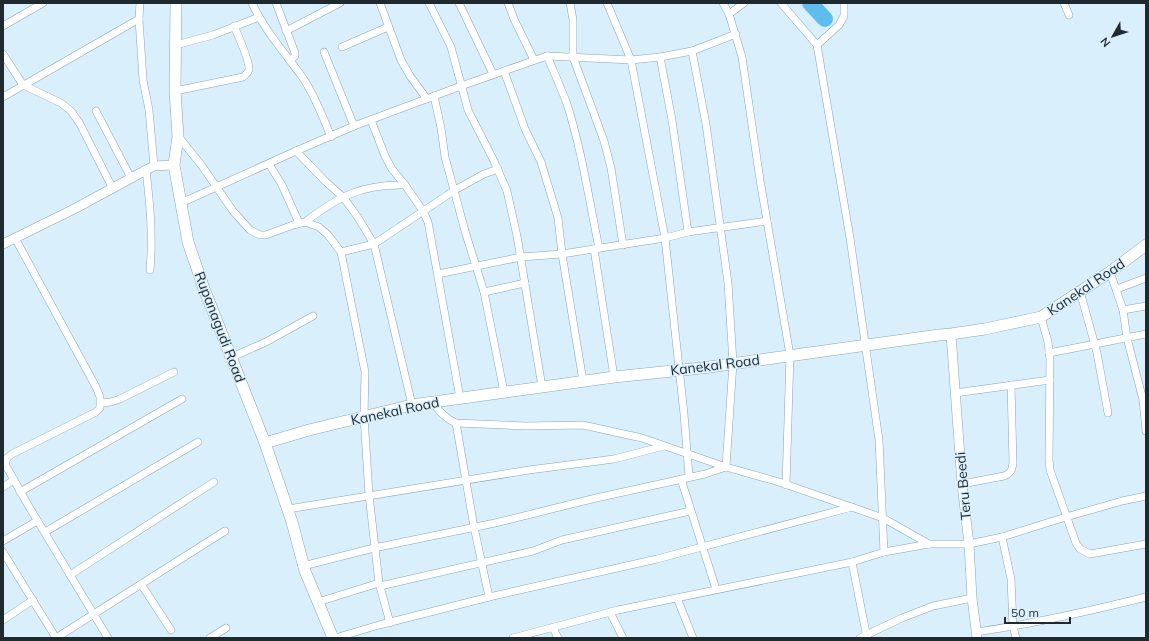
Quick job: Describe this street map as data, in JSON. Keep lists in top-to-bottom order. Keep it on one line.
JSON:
{"streets":{"main road":["Kanekal Road","Rupanagudi Road"],"street":["Teru Beedi"]},"crossings":[["Kanekal Road","Rupanagudi Road"],["Kanekal Road","Teru Beedi"]],"scale_bar":"50 m","north":"bottom left"}
